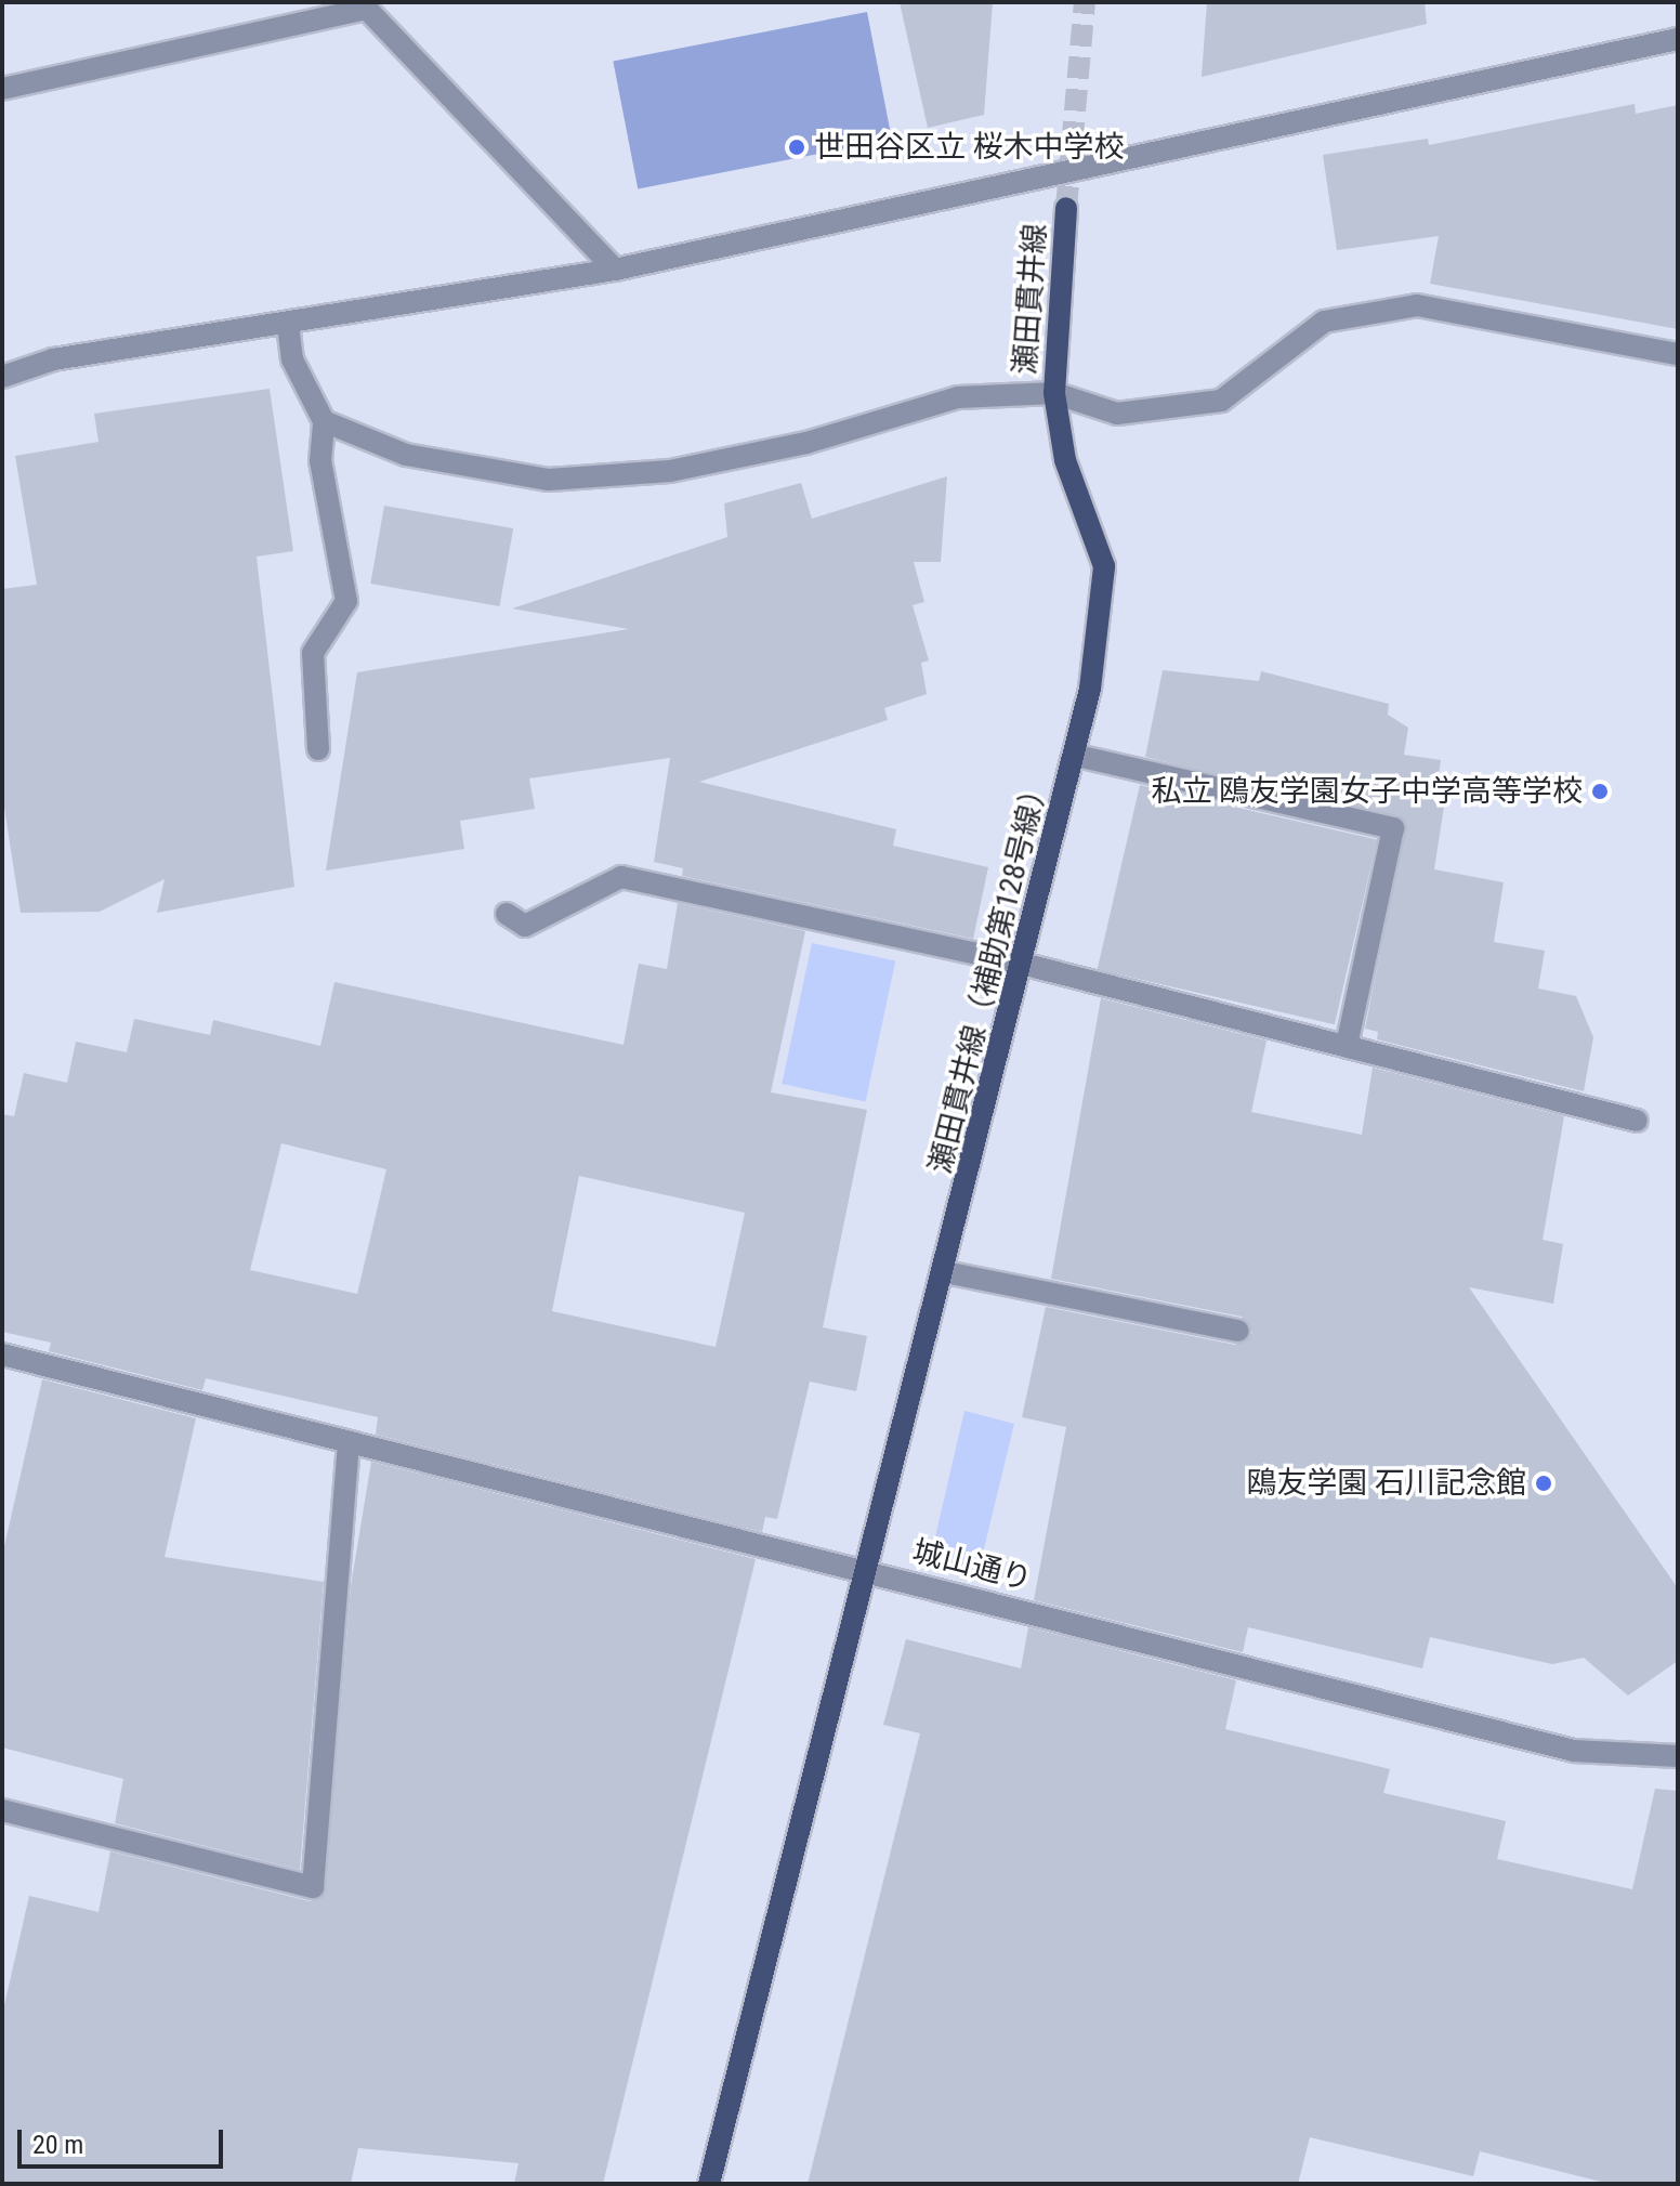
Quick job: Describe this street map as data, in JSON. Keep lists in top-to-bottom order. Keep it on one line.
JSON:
{"streets":{"main road":["瀬田貫井線","瀬田貫井線（補助第128号線）","城山通り"]},"crossings":[["瀬田貫井線","瀬田貫井線（補助第128号線）"],["瀬田貫井線（補助第128号線）","城山通り"]],"places":["世田谷区立 桜木中学校","私立 鴎友学園女子中学高等学校","鴎友学園 石川記念館"],"scale_bar":"20 m"}
